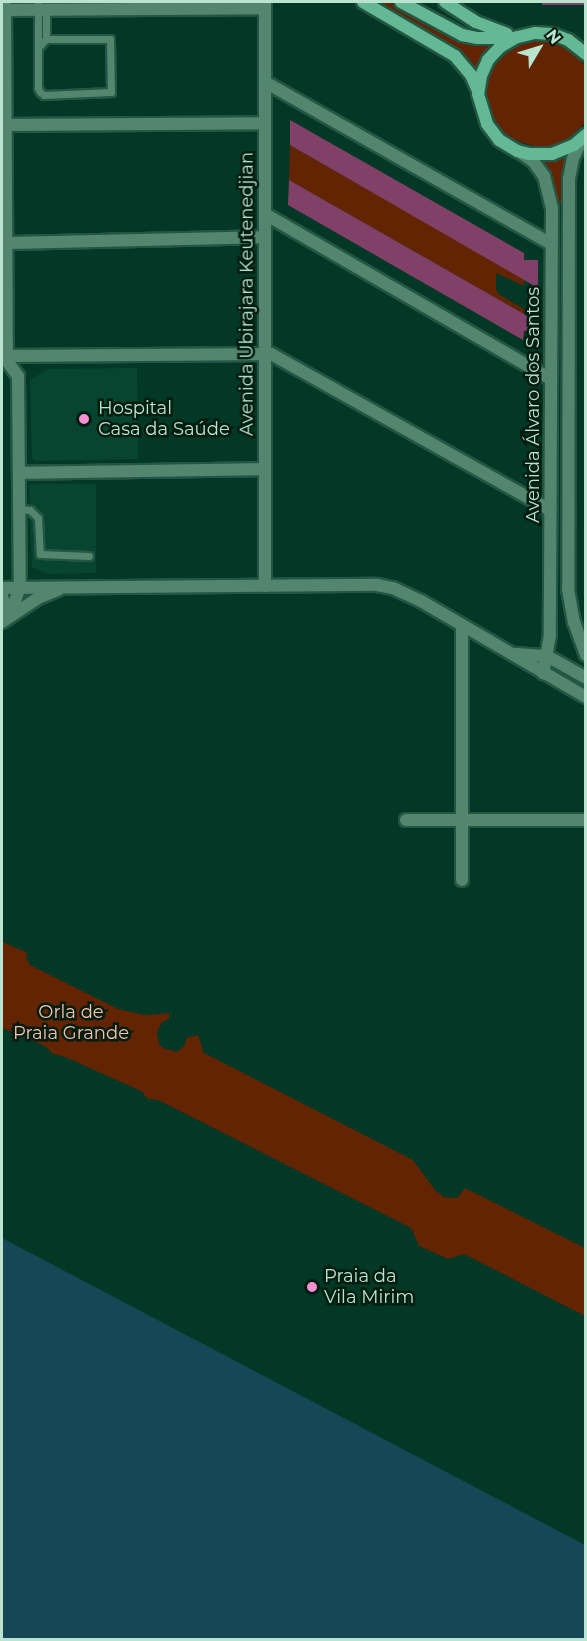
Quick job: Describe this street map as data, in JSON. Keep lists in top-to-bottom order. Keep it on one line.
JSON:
{"streets":{"street":["Avenida Ubirajara Keutenedjian","Avenida Álvaro dos Santos"]},"parks":["Orla de Praia Grande"],"places":["Hospital Casa da Saúde","Praia da Vila Mirim"],"north":"top right"}
